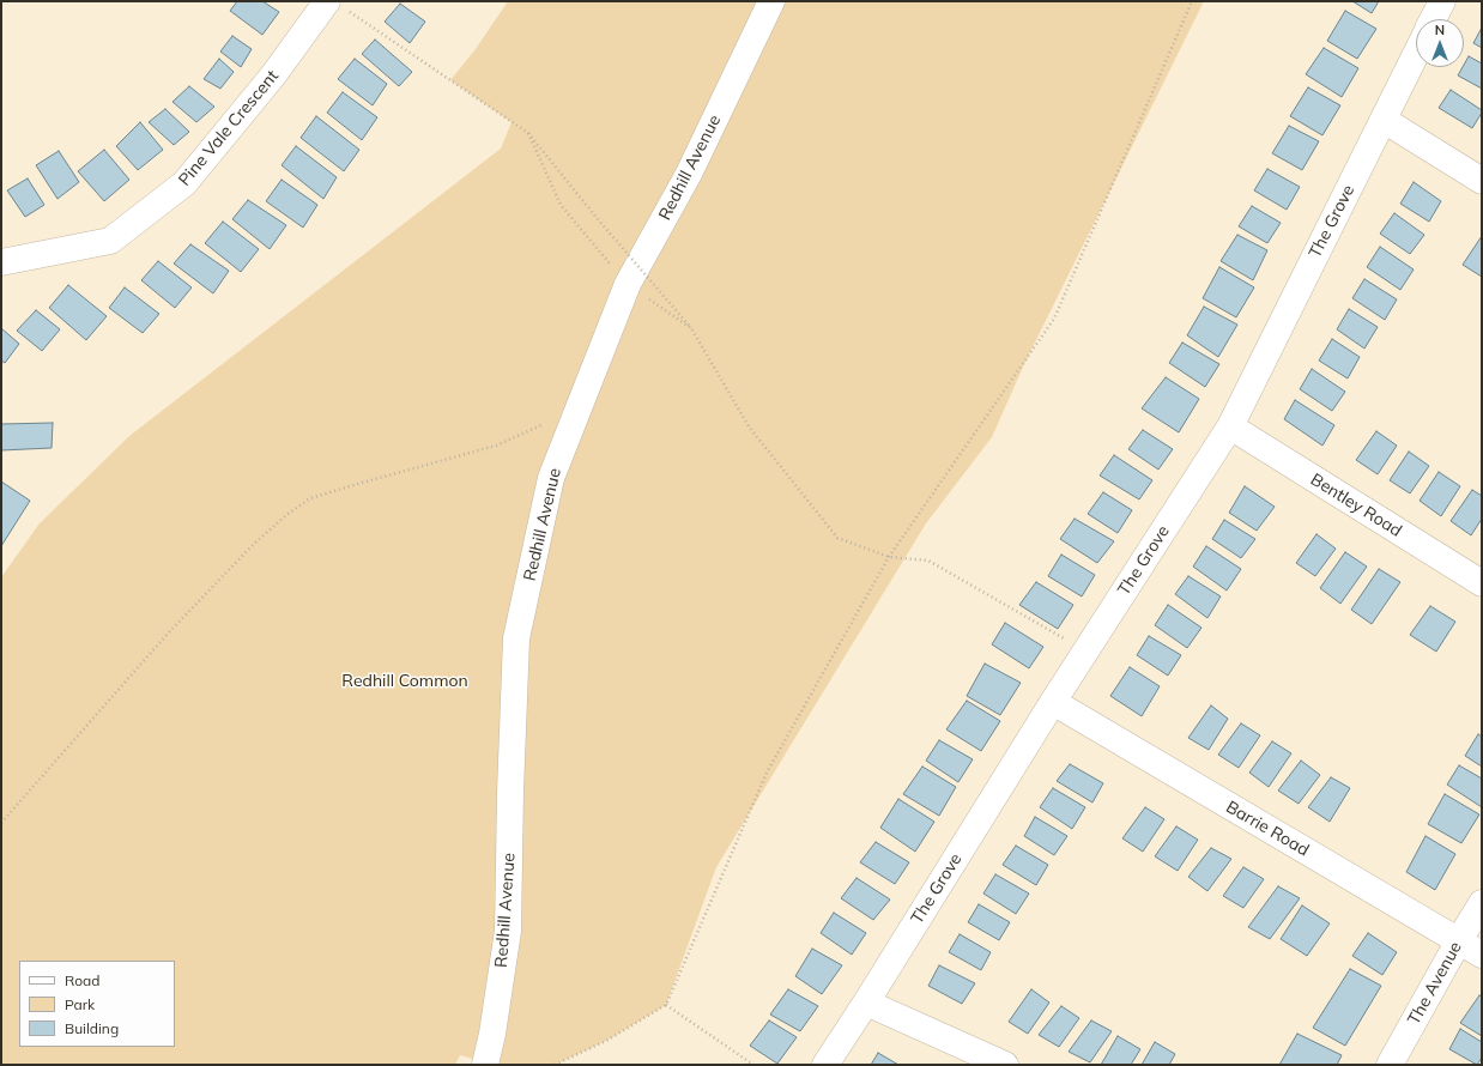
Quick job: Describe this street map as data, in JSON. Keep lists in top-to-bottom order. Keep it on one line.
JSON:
{"streets":{"street":["Pine Vale Crescent","Redhill Avenue","The Grove","Bentley Road","Barrie Road","The Avenue"]},"crossings":[["The Grove","Bentley Road"],["The Grove","Barrie Road"],["Barrie Road","The Avenue"]],"parks":["Redhill Common"],"legend":["Road","Park","Building"],"north":"top"}
